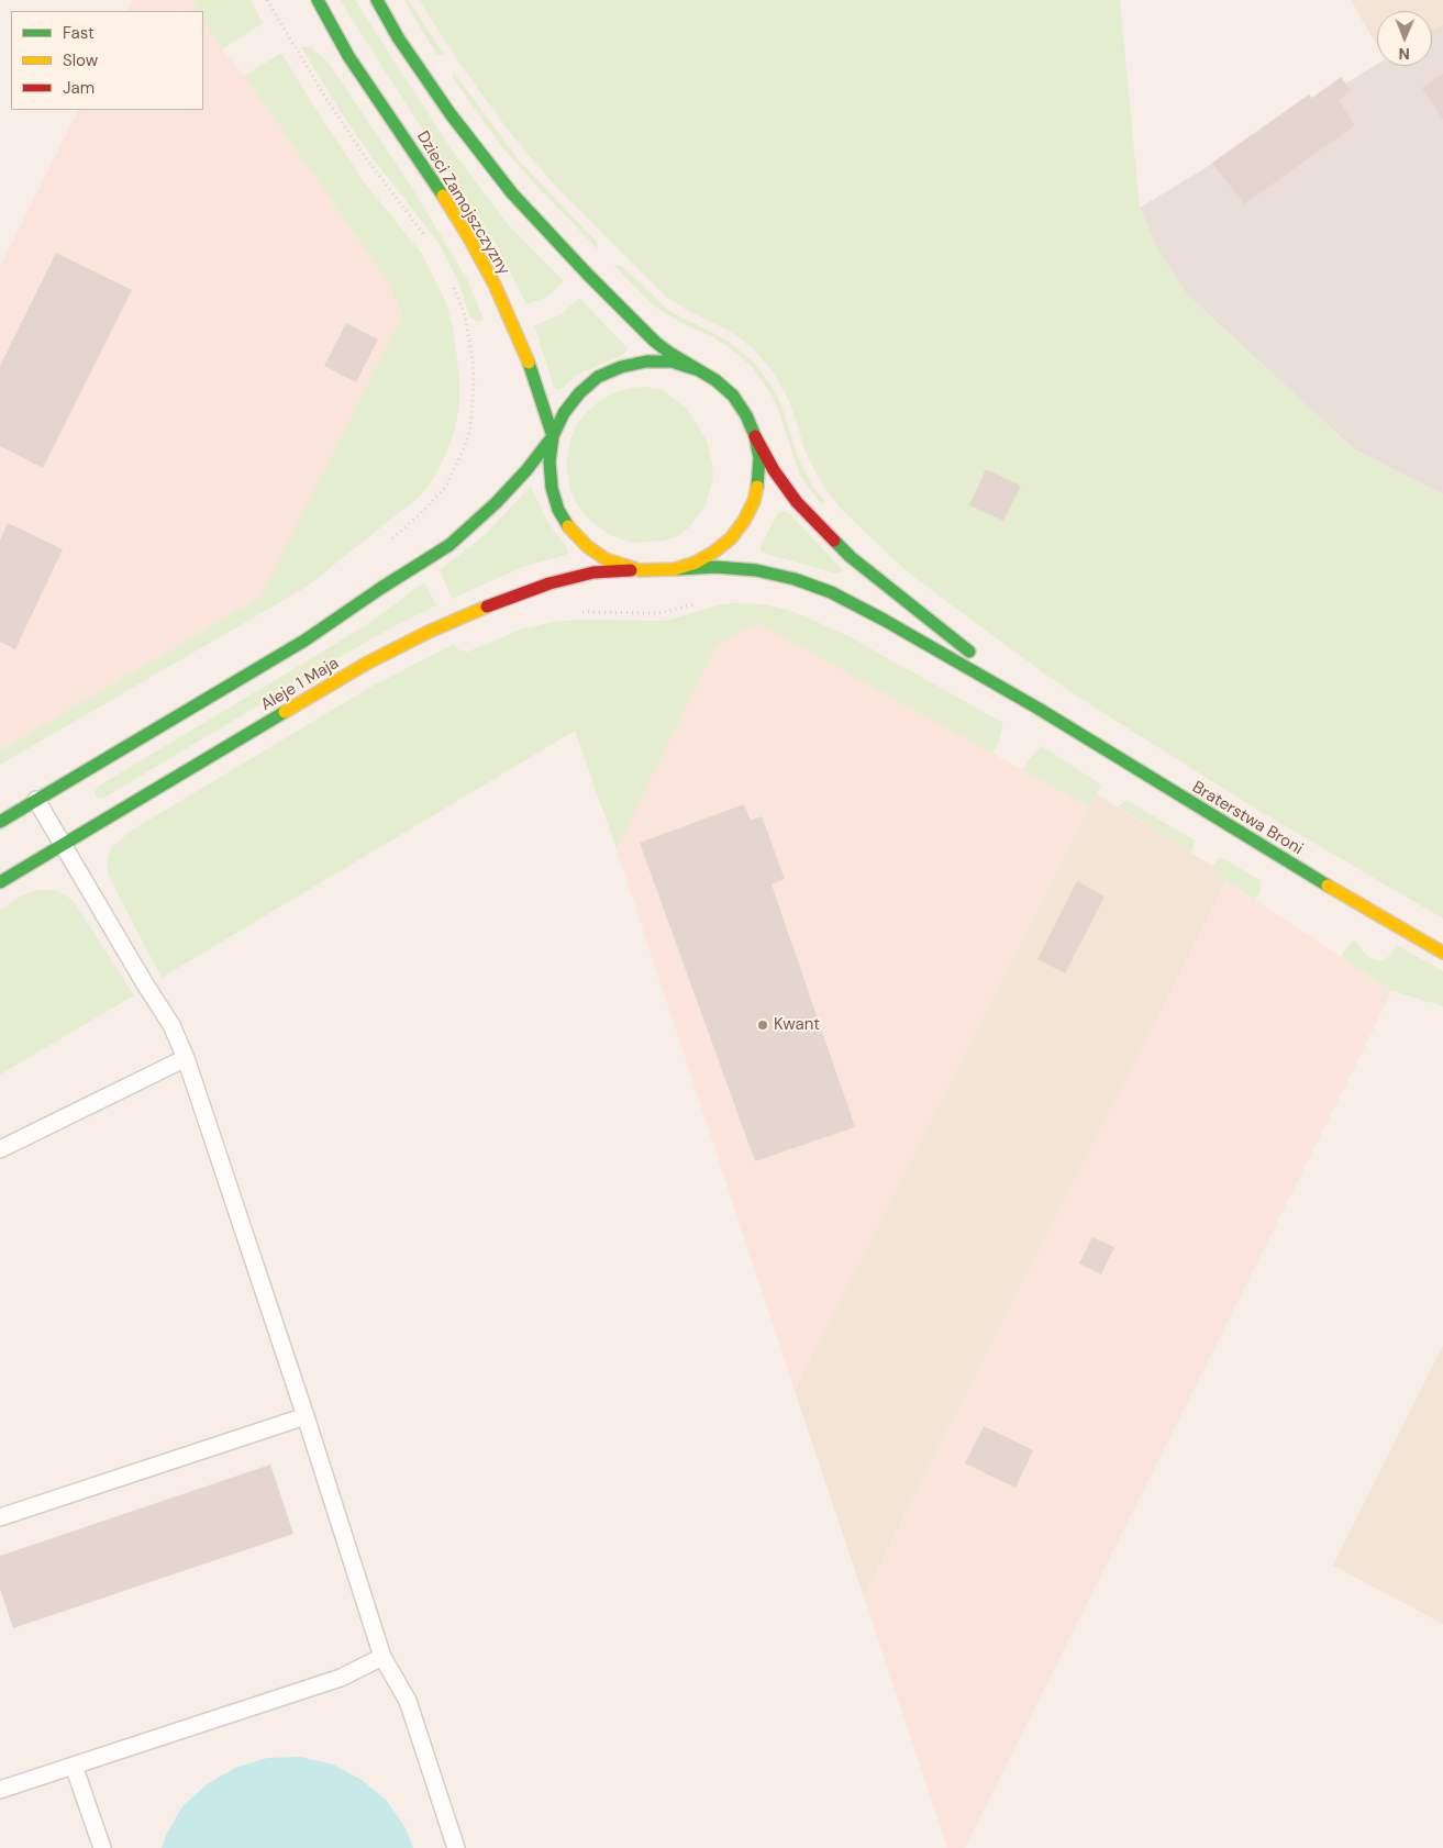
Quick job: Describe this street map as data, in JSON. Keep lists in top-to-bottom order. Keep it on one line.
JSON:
{"streets":{"main road":["Dzieci Zamojszczyzny","Aleje 1 Maja","Braterstwa Broni"]},"crossings":[["Aleje 1 Maja","Braterstwa Broni"]],"places":["Kwant"],"legend":["Fast","Slow","Jam"],"north":"bottom"}
